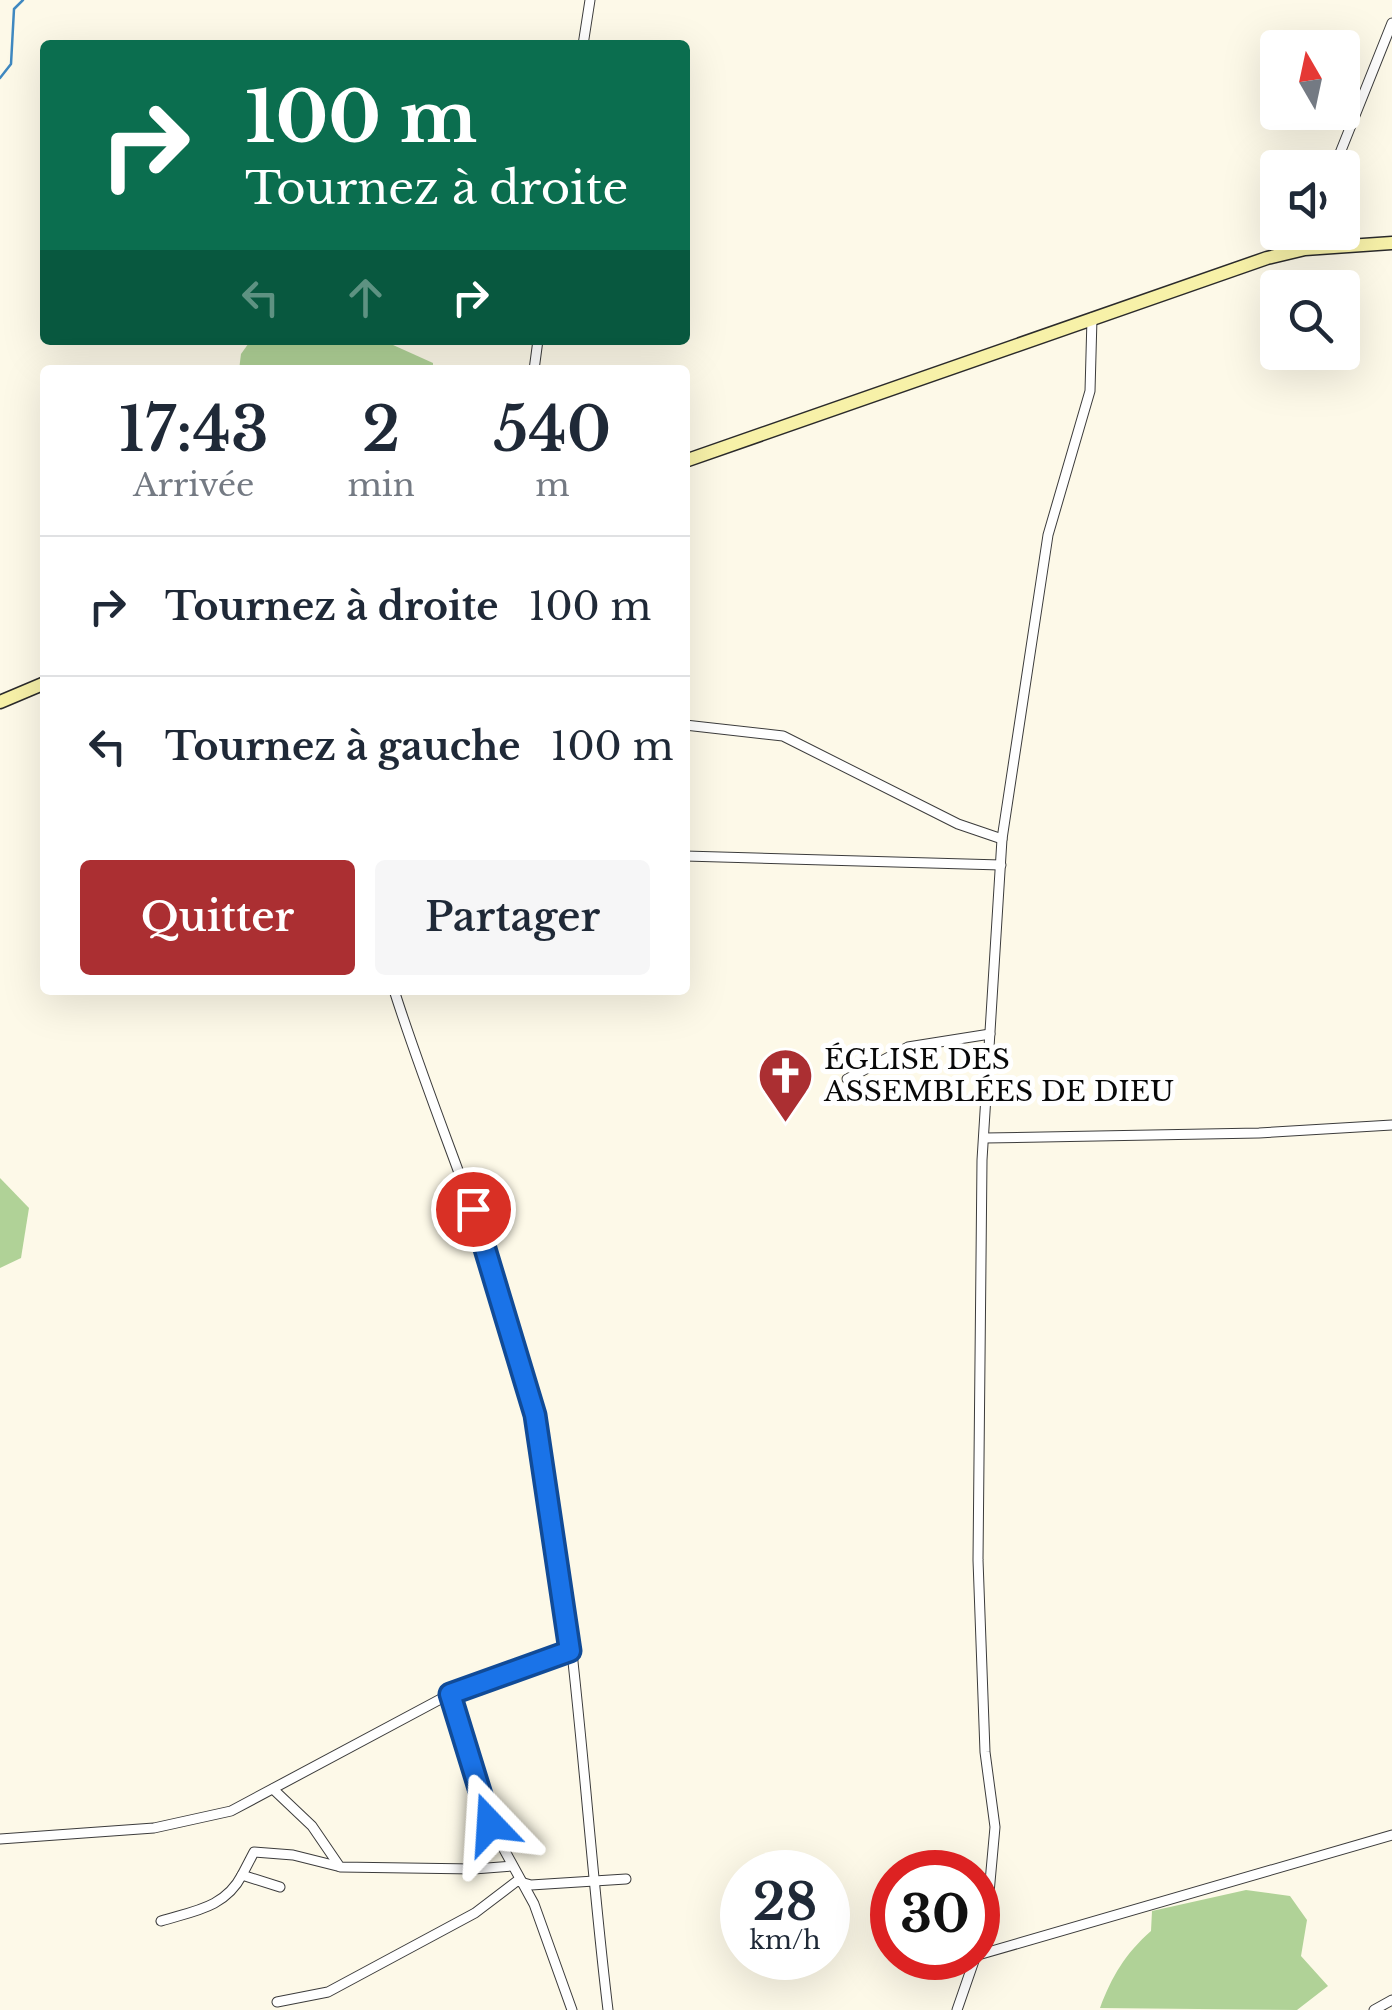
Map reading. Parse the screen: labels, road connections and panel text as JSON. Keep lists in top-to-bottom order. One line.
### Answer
{"places":{"church":["ÉGLISE DES ASSEMBLÉES DE DIEU"]},"north":"top","page":{"turn":["100 m","Tournez à droite"],"eta":["17:43","Arrivée","2","min","540","m"],"list":[{"name":"Tournez à droite","value":"100 m"},{"name":"Tournez à gauche","value":"100 m"}],"buttons":["Quitter","Partager"],"speed":"28 km/h","limit":"30"}}
